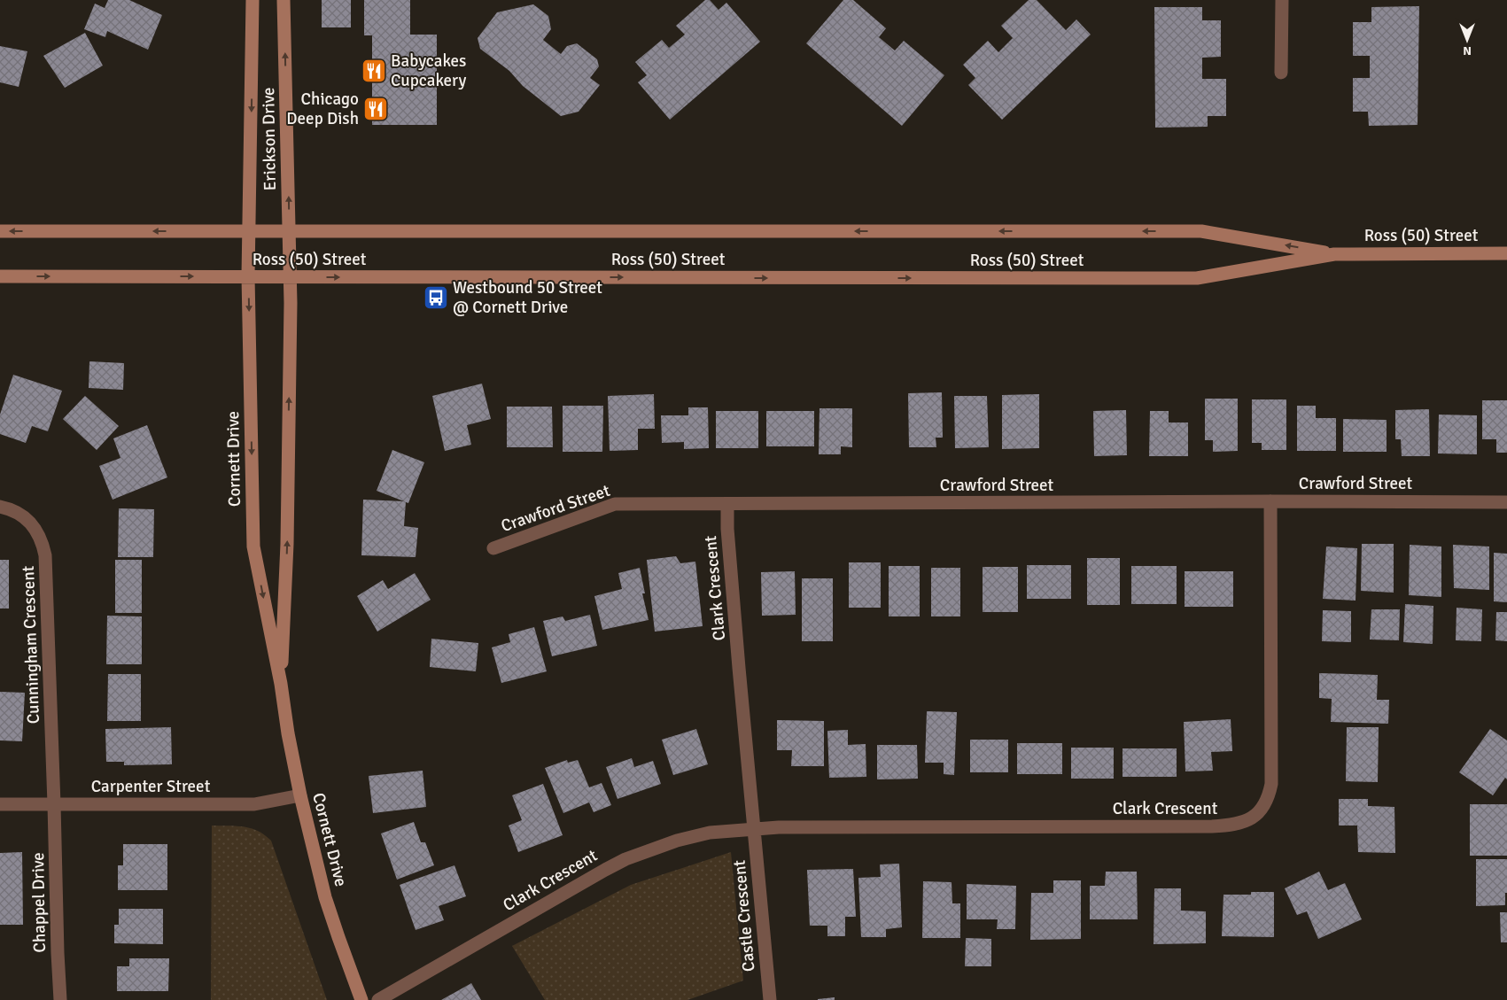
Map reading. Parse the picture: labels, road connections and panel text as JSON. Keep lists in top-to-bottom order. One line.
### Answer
{"streets":{"main road":["Erickson Drive","Ross (50) Street","Cornett Drive"],"street":["Crawford Street","Clark Crescent","Cunningham Crescent","Carpenter Street","Chappel Drive","Castle Crescent"]},"crossings":[["Erickson Drive","Ross (50) Street"],["Erickson Drive","Cornett Drive"],["Ross (50) Street","Cornett Drive"],["Cornett Drive","Carpenter Street"],["Crawford Street","Clark Crescent"],["Clark Crescent","Castle Crescent"],["Cunningham Crescent","Carpenter Street"],["Cunningham Crescent","Chappel Drive"],["Carpenter Street","Chappel Drive"]],"places":{"restaurant":["Babycakes Cupcakery","Chicago Deep Dish"],"bus stop":["Westbound 50 Street @ Cornett Drive"]},"north":"bottom"}
